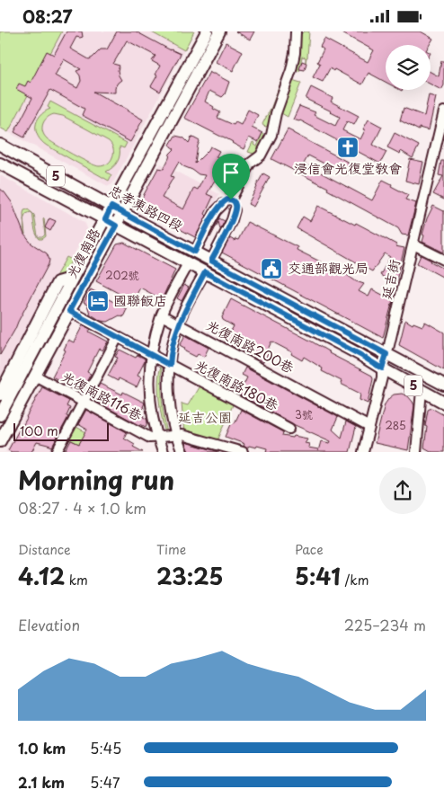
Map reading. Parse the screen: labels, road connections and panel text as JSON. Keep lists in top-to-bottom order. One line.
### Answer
{"streets":{"main road":["5","忠孝東路四段","光復南路"],"street":["延吉街","光復南路200巷","光復南路180巷","光復南路116巷"]},"crossings":[["5","光復南路"],["5","延吉街"],["忠孝東路四段","光復南路"],["忠孝東路四段","延吉街"],["光復南路","光復南路116巷"],["延吉街","光復南路200巷"]],"parks":["延吉公園"],"places":{"church":["浸信會光復堂教會"],"public building":["交通部觀光局"],"hotel":["國聯飯店"]},"house_numbers":["202號","3號","285"],"scale_bar":"100 m","page":{"status":"08:27","scale":"100 m","heading":["Morning run","08:27 · 4 × 1.0 km"],"stats":[["Distance","4.12 km"],["Time","23:25"],["Pace","5:41 /km"]],"chart":["Elevation","225–234 m"],"list":[{"name":"1.0 km","note":"5:45"},{"name":"2.1 km","note":"5:47"}]}}
